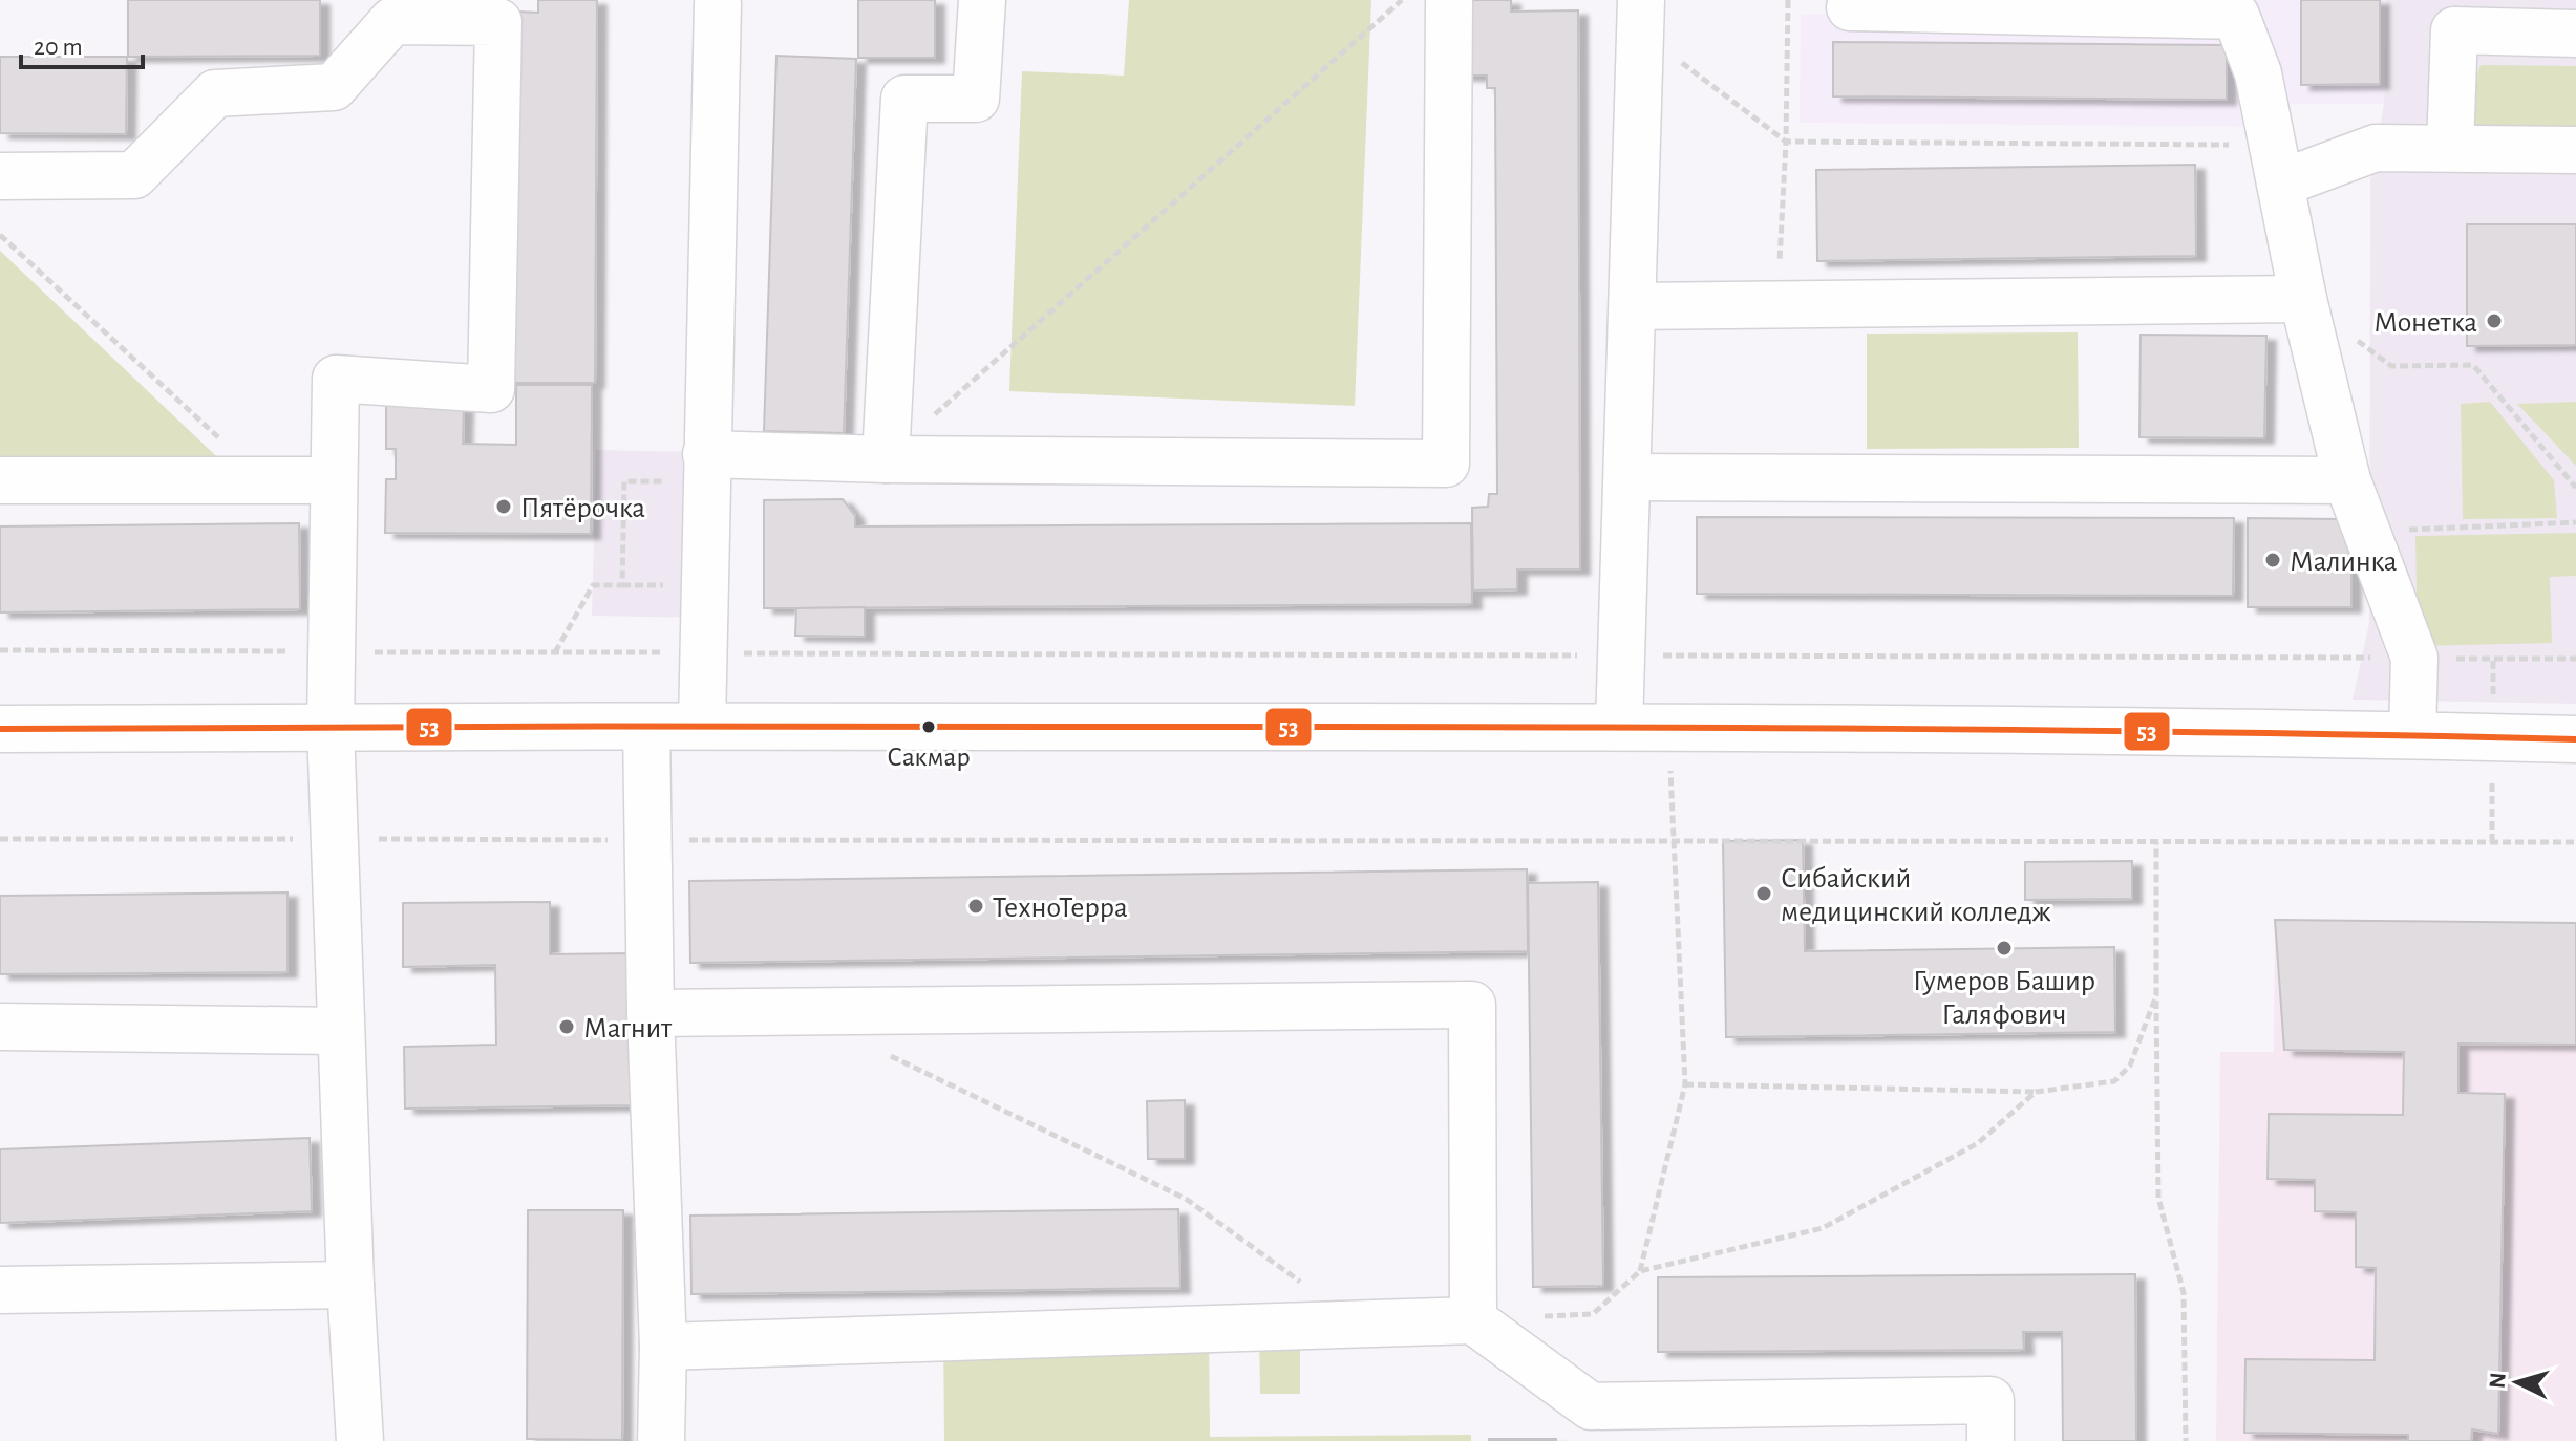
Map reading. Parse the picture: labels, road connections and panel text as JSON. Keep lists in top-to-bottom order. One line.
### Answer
{"places":["Монетка","Пятёрочка","Малинка","Сакмар","Сибайский медицинский колледж","ТехноТерра","Гумеров Башир Галяфович","Магнит"],"lines":["transit line 53"],"scale_bar":"20 m","north":"left"}
